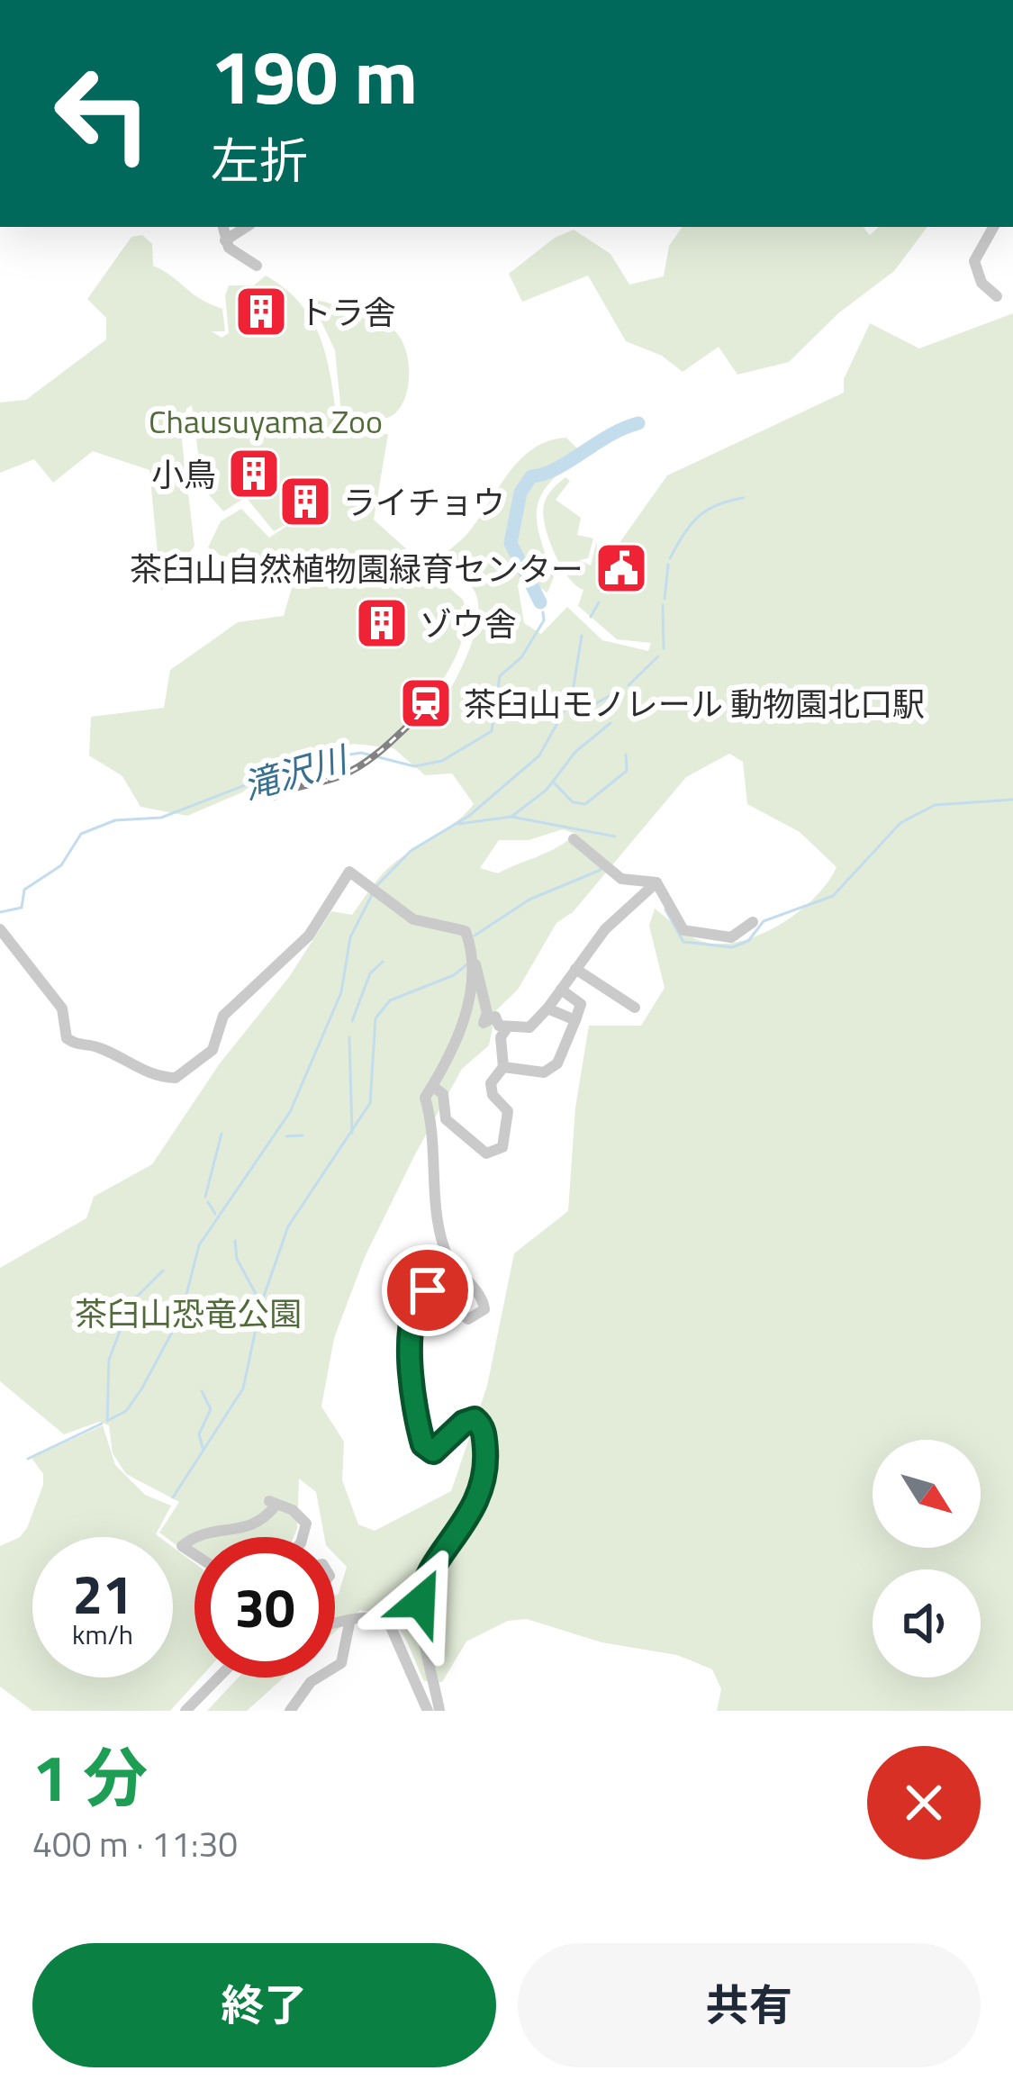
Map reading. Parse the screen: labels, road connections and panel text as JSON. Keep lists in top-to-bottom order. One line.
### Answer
{"water":["滝沢川"],"parks":["Chausuyama Zoo","茶臼山恐竜公園"],"places":{"building":["トラ舎","小鳥","ライチョウ","ゾウ舎"],"public building":["茶臼山自然植物園緑育センター"],"station":["茶臼山モノレール 動物園北口駅"]},"north":"bottom right","page":{"turn":["190 m","左折"],"speed":"21 km/h","limit":"30","heading":["1 分","400 m · 11:30"],"buttons":["終了","共有"]}}
